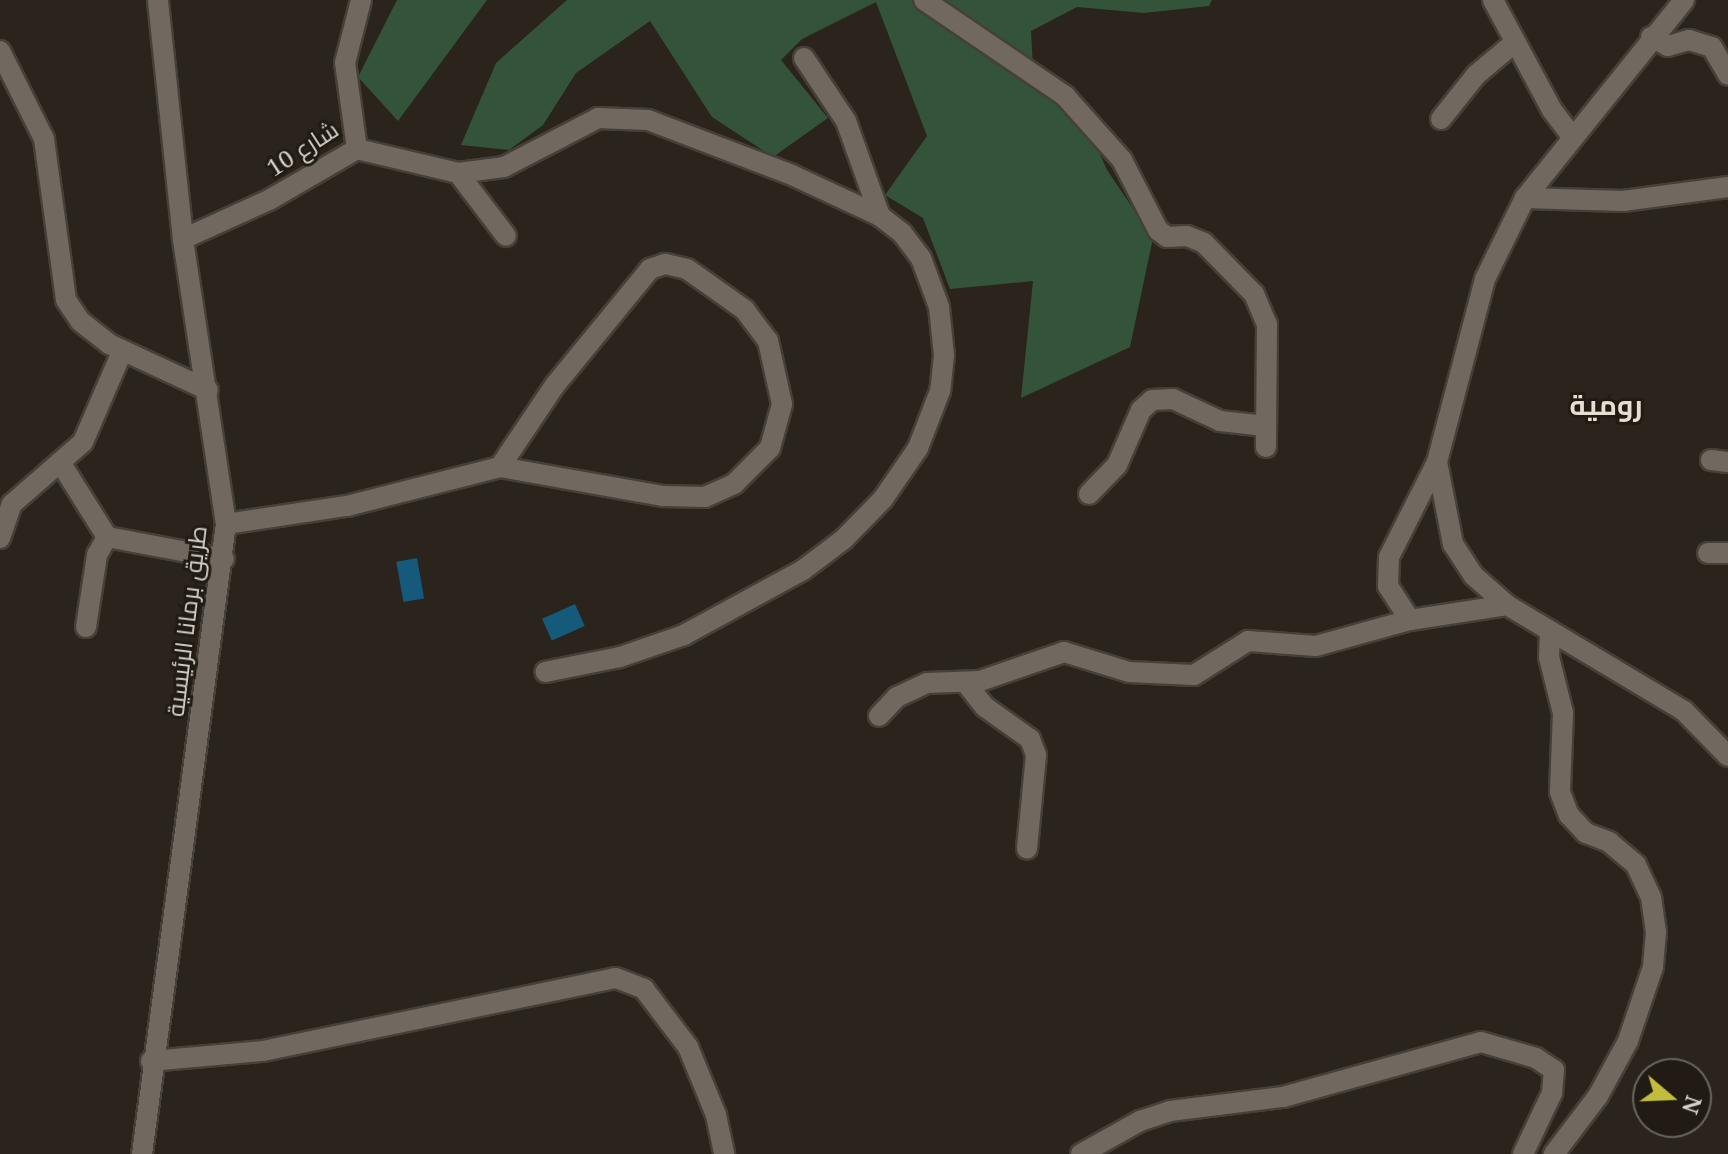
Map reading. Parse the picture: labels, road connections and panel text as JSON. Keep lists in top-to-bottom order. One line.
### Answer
{"streets":{"street":["شارع 10","طريق برمانا الرئيسية"]},"crossings":[["شارع 10","طريق برمانا الرئيسية"]],"districts":["رومية"],"north":"right"}
